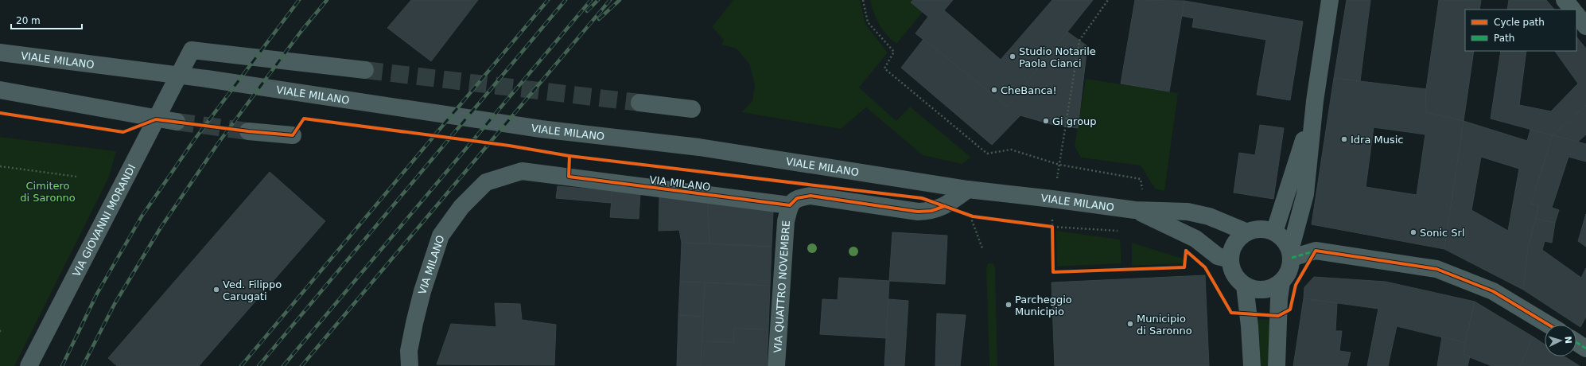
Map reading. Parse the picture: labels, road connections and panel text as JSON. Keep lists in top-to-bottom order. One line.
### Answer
{"streets":{"street":["VIALE MILANO","VIA MILANO","VIA GIOVANNI MORANDI","VIA QUATTRO NOVEMBRE"]},"crossings":[["VIALE MILANO","VIA GIOVANNI MORANDI"],["VIALE MILANO","VIA QUATTRO NOVEMBRE"],["VIA MILANO","VIA QUATTRO NOVEMBRE"]],"parks":["Cimitero di Saronno"],"places":["Studio Notarile Paola Cianci","CheBanca!","Gi group","Idra Music","Sonic Srl","Ved. Filippo Carugati","Parcheggio Municipio","Municipio di Saronno"],"legend":["Cycle path","Path"],"scale_bar":"20 m","north":"right"}
